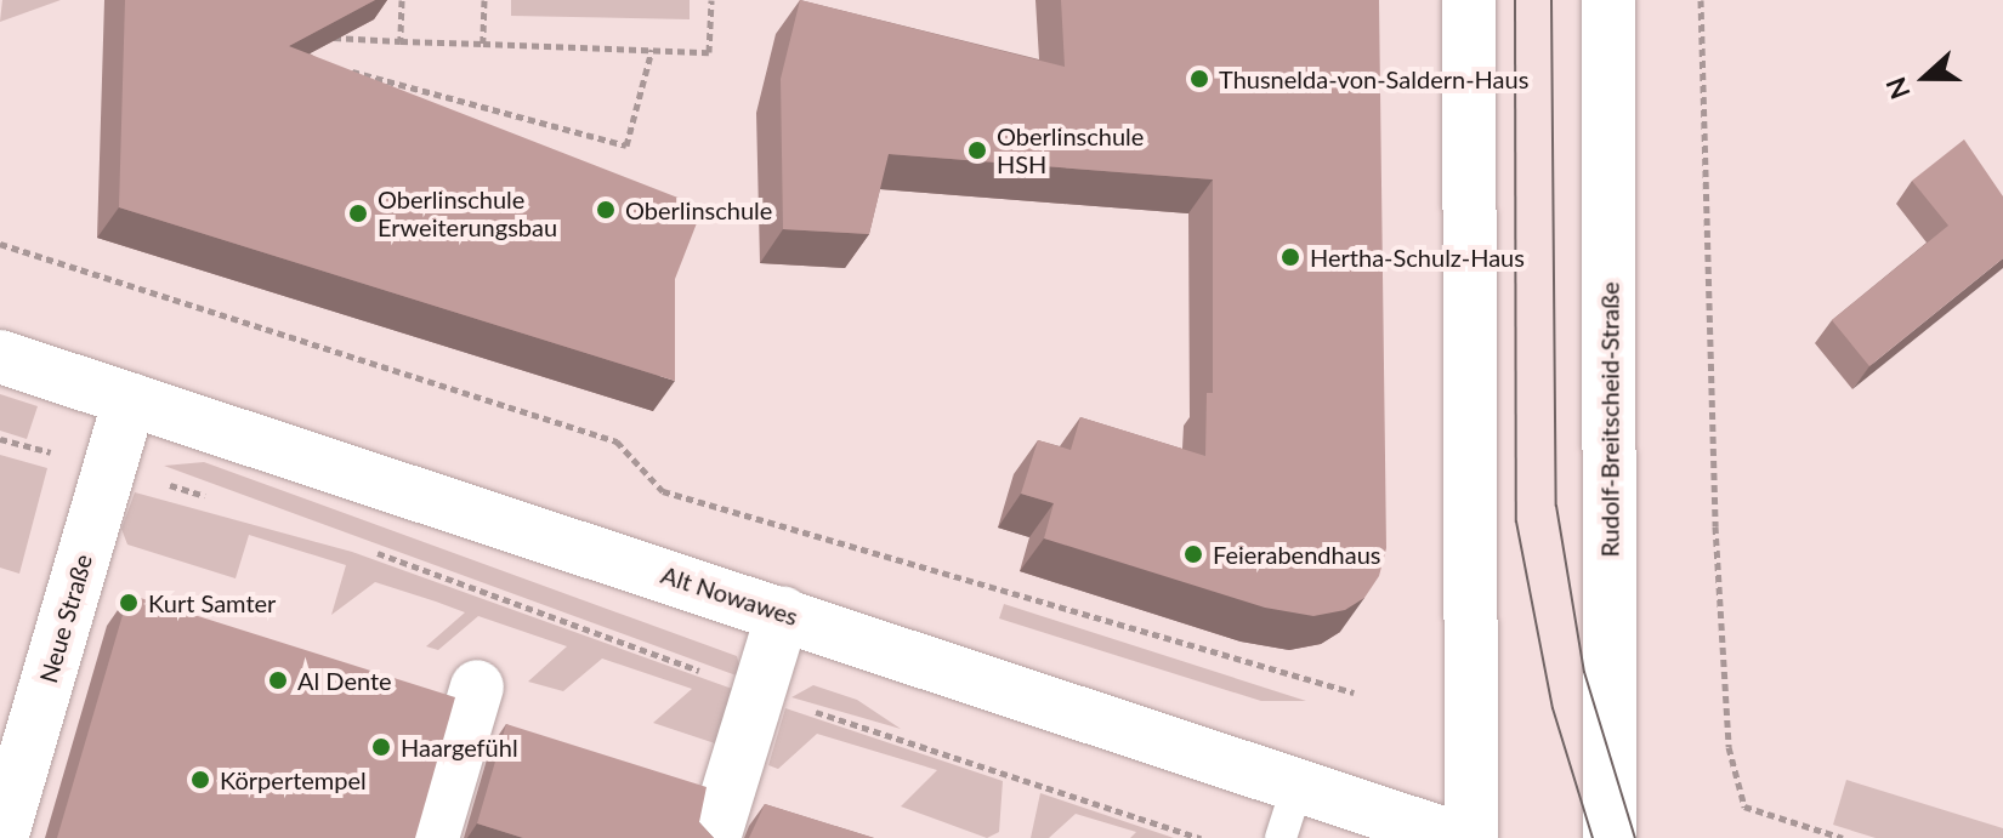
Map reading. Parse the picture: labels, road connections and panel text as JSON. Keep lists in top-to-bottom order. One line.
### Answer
{"streets":{"street":["Rudolf-Breitscheid-Straße","Alt Nowawes","Neue Straße"]},"crossings":[["Alt Nowawes","Neue Straße"]],"places":["Thusnelda-von-Saldern-Haus","Oberlinschule HSH","Oberlinschule","Oberlinschule Erweiterungsbau","Hertha-Schulz-Haus","Feierabendhaus","Kurt Samter","Al Dente","Haargefühl","Körpertempel"],"north":"left"}
